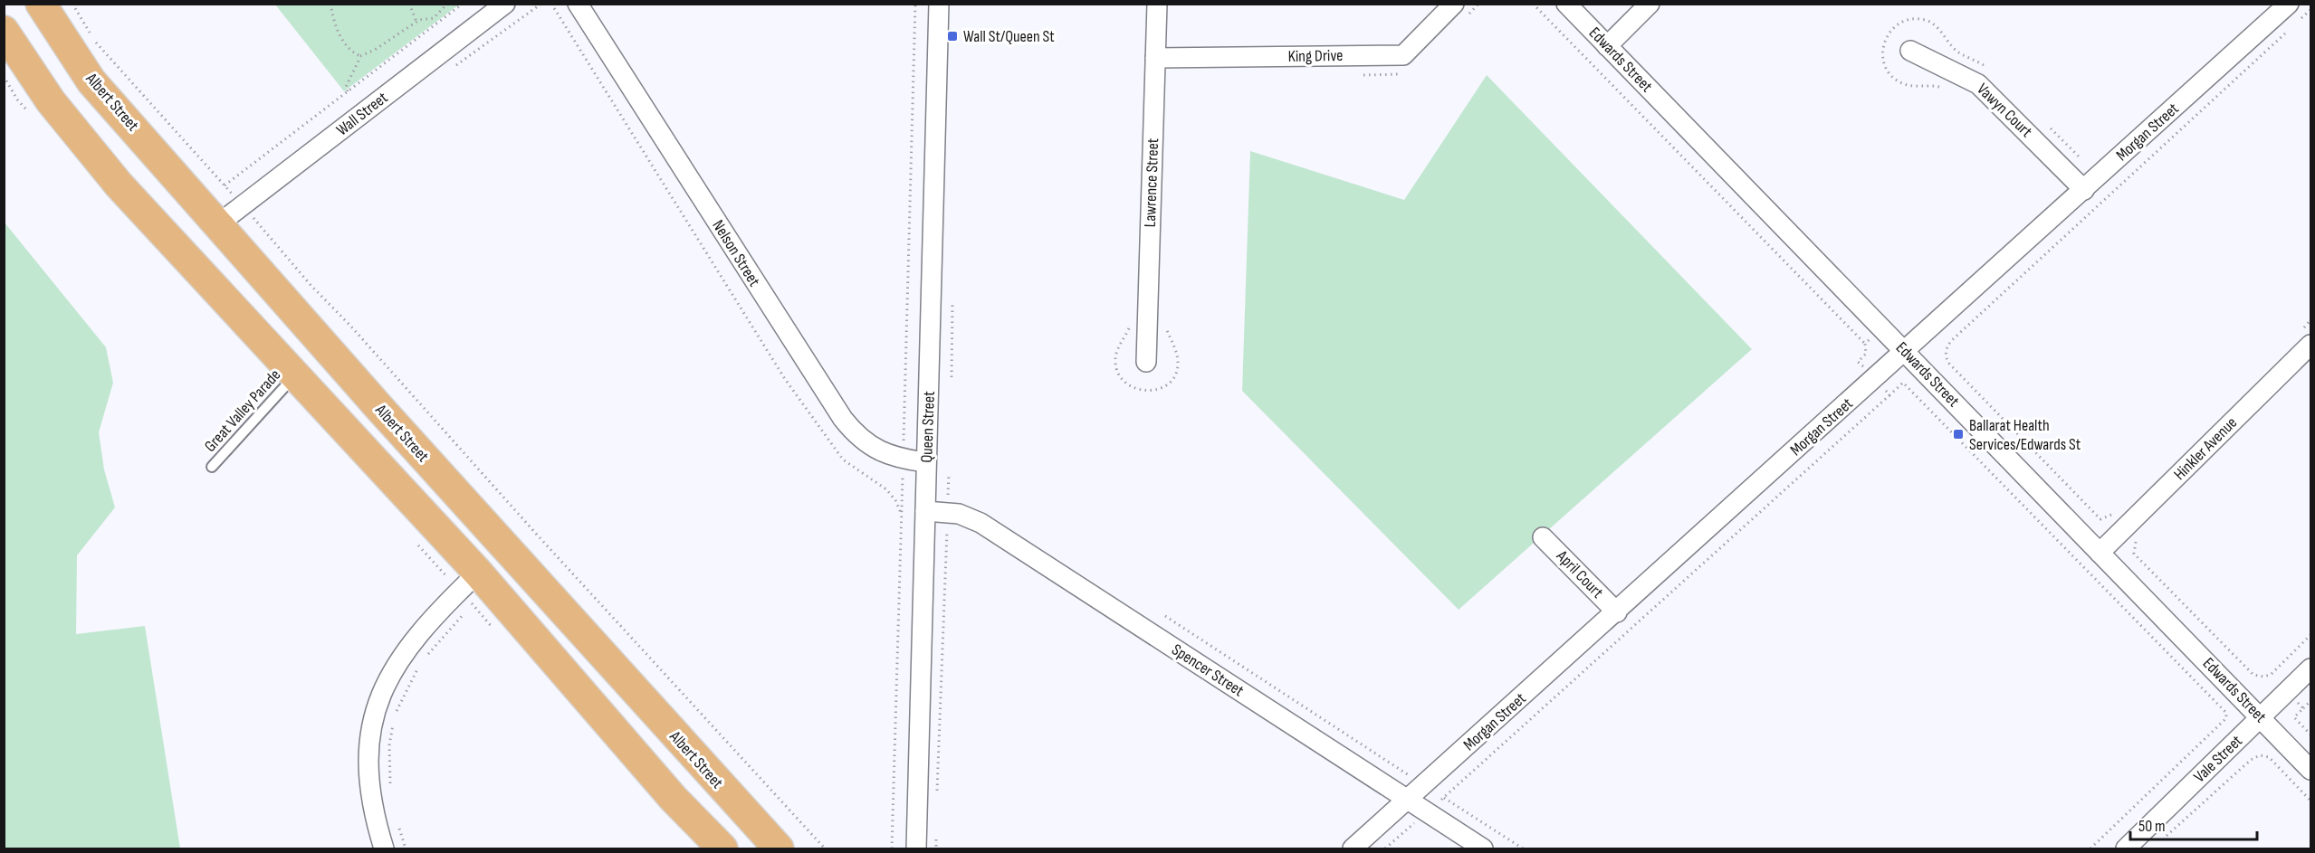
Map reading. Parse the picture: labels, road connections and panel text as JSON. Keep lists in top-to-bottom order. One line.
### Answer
{"streets":{"highway":["Albert Street"],"street":["King Drive","Edwards Street","Vawyn Court","Wall Street","Morgan Street","Lawrence Street","Nelson Street","Queen Street","Hinkler Avenue","April Court","Spencer Street","Vale Street"],"lane":["Great Valley Parade"]},"crossings":[["King Drive","Lawrence Street"],["Edwards Street","Morgan Street"],["Edwards Street","Hinkler Avenue"],["Edwards Street","Vale Street"],["Albert Street","Wall Street"],["Vawyn Court","Morgan Street"],["Morgan Street","April Court"],["Morgan Street","Spencer Street"],["Nelson Street","Queen Street"],["Queen Street","Spencer Street"]],"places":{"transit":["Wall St/Queen St","Ballarat Health Services/Edwards St"]},"scale_bar":"50 m"}
